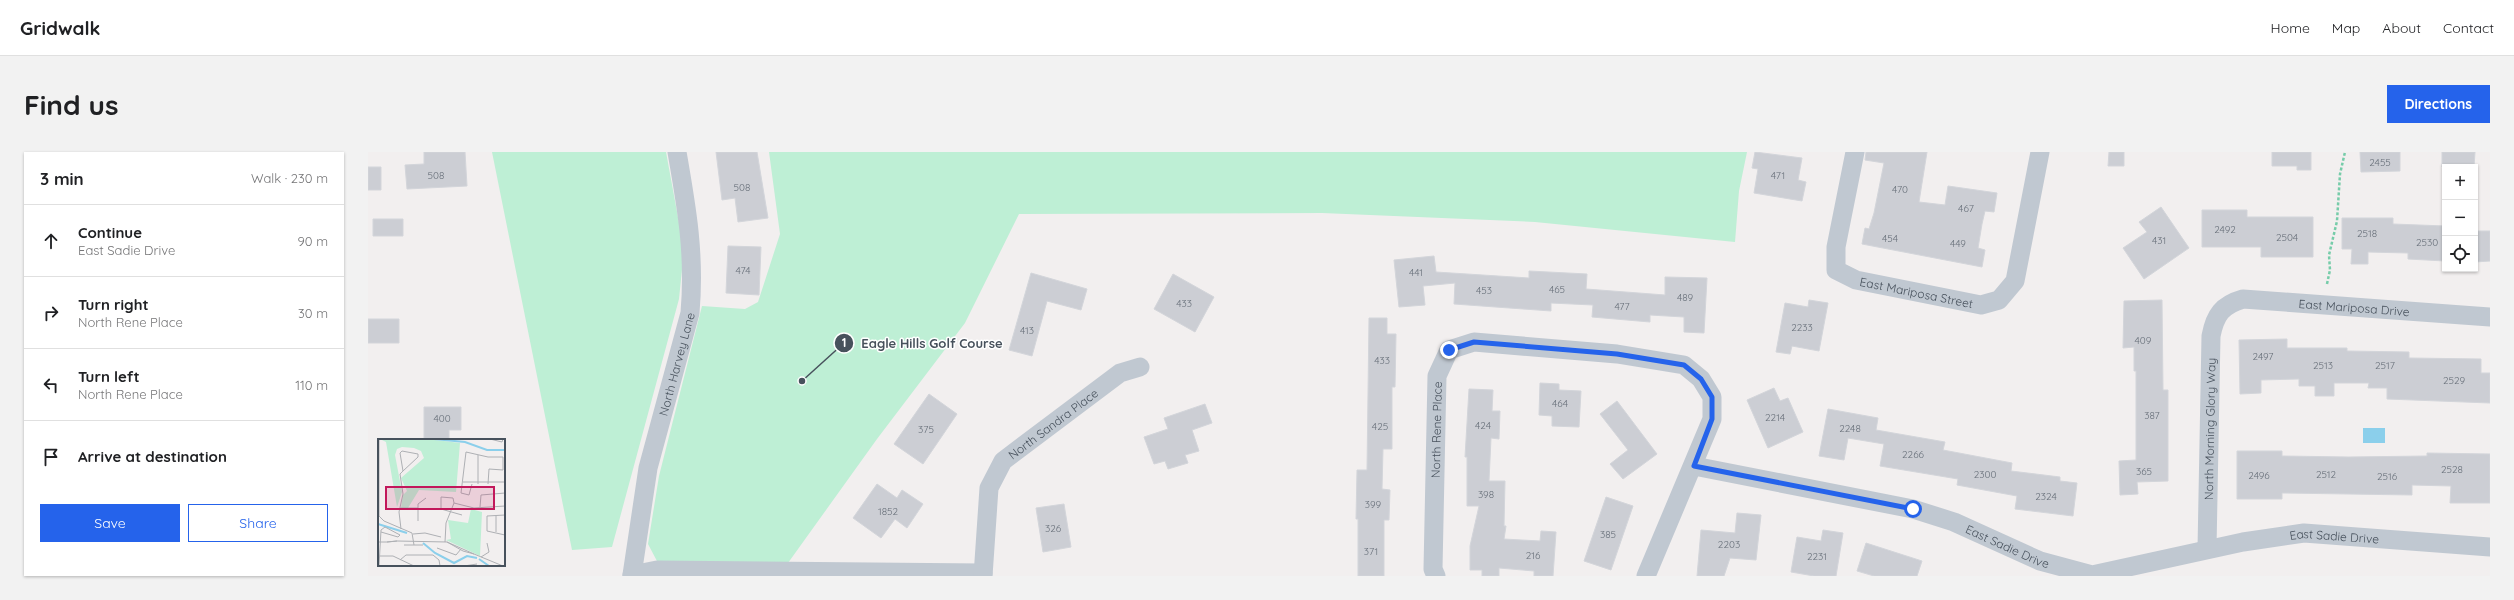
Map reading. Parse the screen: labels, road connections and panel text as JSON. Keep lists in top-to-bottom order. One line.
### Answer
{"streets":{"street":["East Mariposa Street","East Mariposa Drive","North Harvey Lane","North Sandra Place","North Morning Glory Way","North Rene Place","East Sadie Drive"]},"crossings":[["East Mariposa Drive","North Morning Glory Way"],["North Morning Glory Way","East Sadie Drive"],["North Rene Place","East Sadie Drive"]],"places":["Eagle Hills Golf Course"],"house_numbers":["2455","508","471","508","470","467","2492","2518","2504","454","431","2530","449","474","441","465","453","489","433","477","2233","413","409","2497","433","2513","2517","2529","464","387","2214","400","424","425","2248","375","2266","2528","365","2300","2512","2496","2516","398","2324","399","1852","326","385","2203","371","216","2231"],"page":{"header":"Gridwalk","nav":["Home","Map","About","Contact"],"buttons":["Directions",["Save","Share"]],"title":"Find us","heading":["3 min","Walk · 230 m"],"map_buttons":["+","−"],"list":[["Continue","East Sadie Drive","90 m"],["Turn right","North Rene Place","30 m"],["Turn left","North Rene Place","110 m"],"Arrive at destination"]}}
